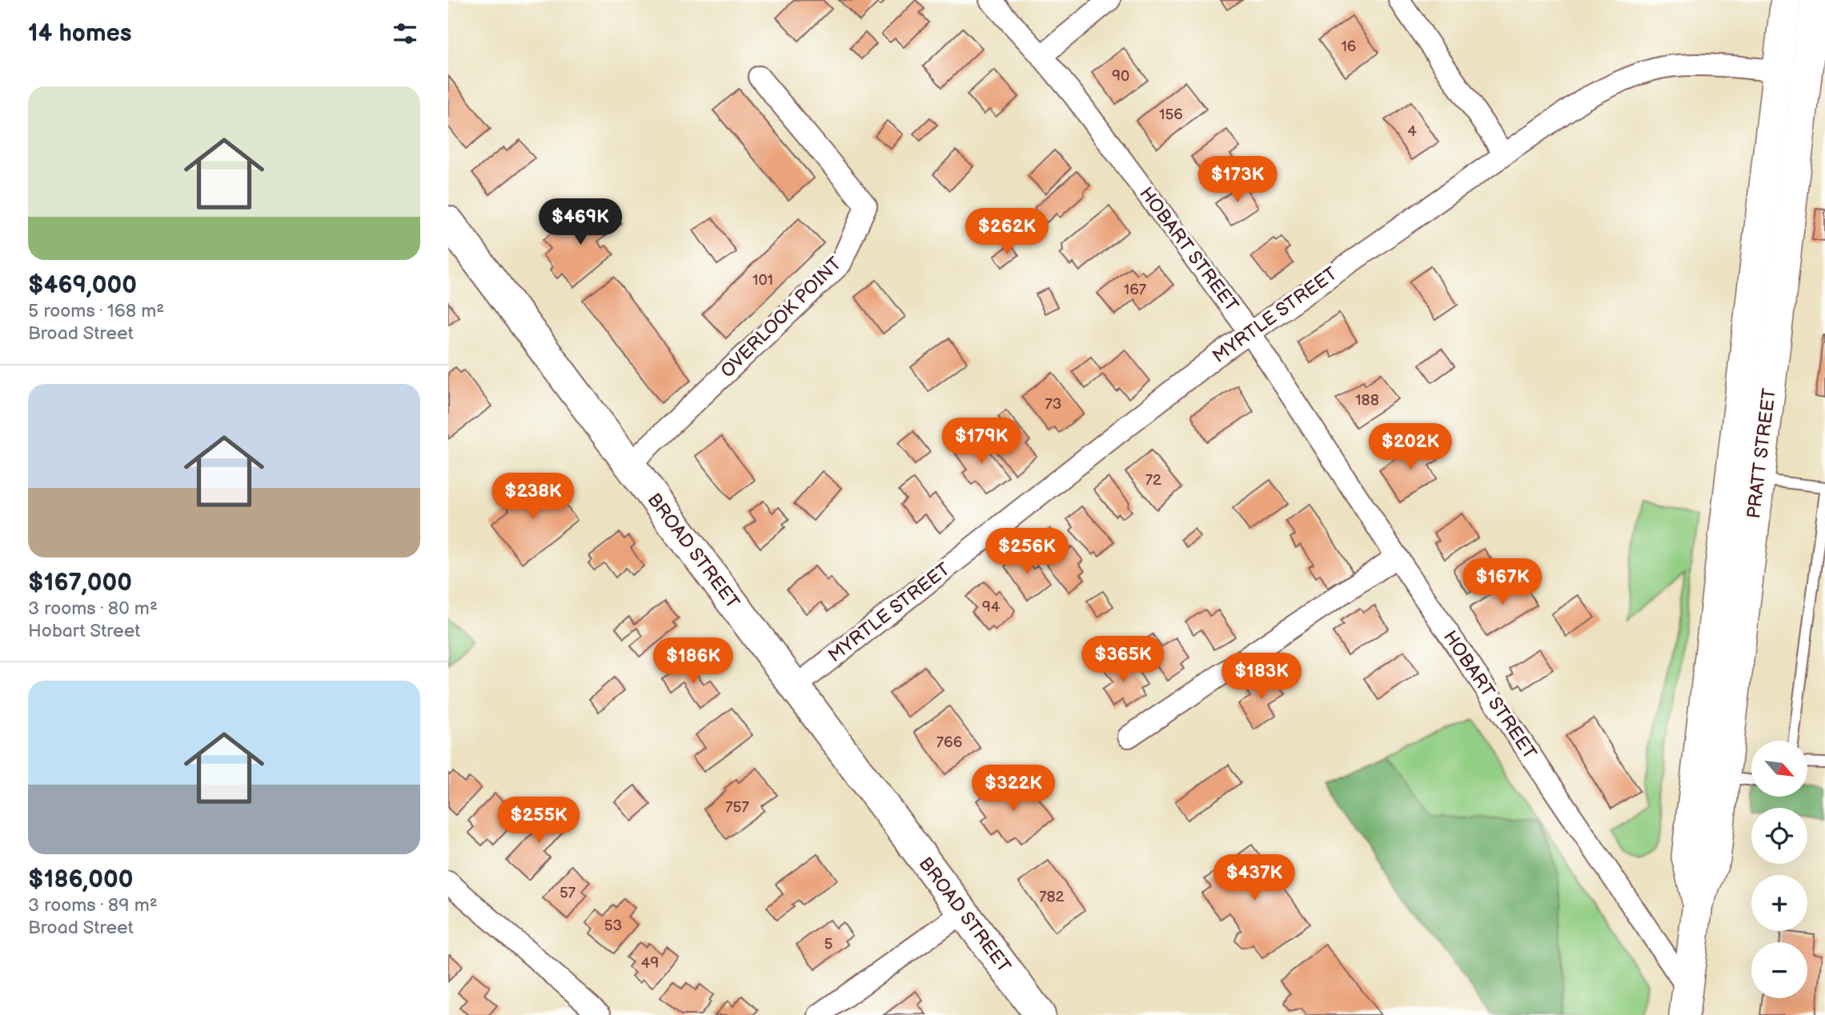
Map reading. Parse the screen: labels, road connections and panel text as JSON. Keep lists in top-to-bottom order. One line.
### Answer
{"streets":{"main road":["BROAD STREET"],"street":["HOBART STREET","MYRTLE STREET","OVERLOOK POINT","PRATT STREET"]},"crossings":[["HOBART STREET","MYRTLE STREET"],["HOBART STREET","PRATT STREET"],["MYRTLE STREET","PRATT STREET"],["MYRTLE STREET","BROAD STREET"],["OVERLOOK POINT","BROAD STREET"]],"house_numbers":["16","90","156","4","101","167","188","73","72","94","766","757","57","782","53","5","49"],"north":"bottom right","page":{"heading":"14 homes","list":[{"name":"$469,000","note":"5 rooms · 168 m² · Broad Street"},{"name":"$167,000","note":"3 rooms · 80 m² · Hobart Street"},{"name":"$186,000","note":"3 rooms · 89 m² · Broad Street"}],"price":["$173K","$469K","$262K","$179K","$202K","$238K","$256K","$167K","$365K","$186K","$183K","$322K","$255K","$437K"],"map_buttons":["+","−"]}}
